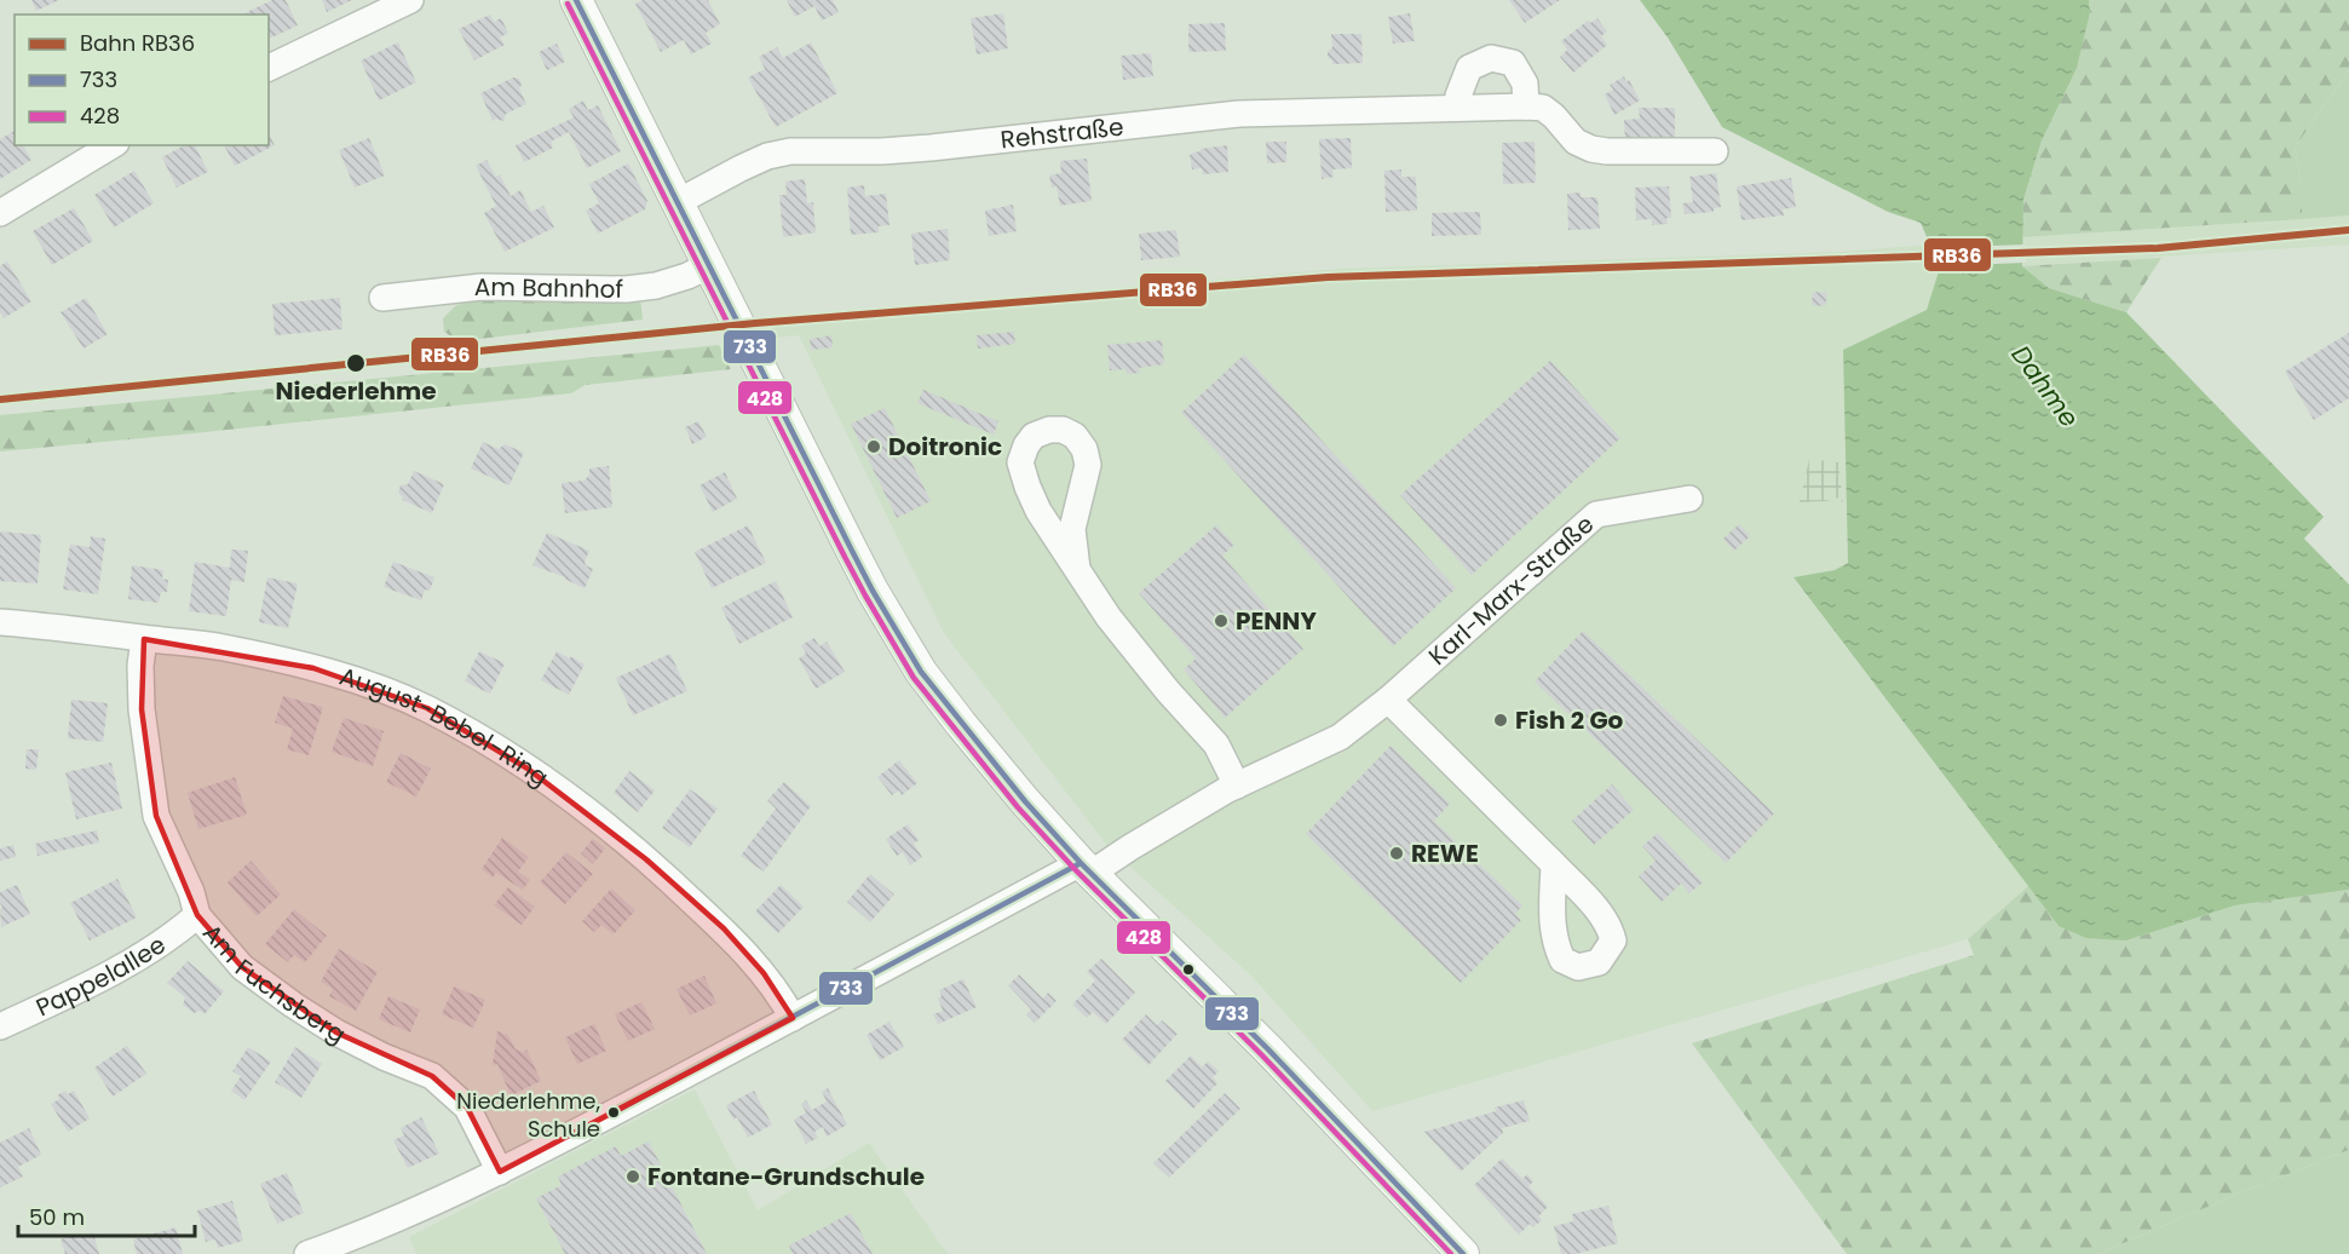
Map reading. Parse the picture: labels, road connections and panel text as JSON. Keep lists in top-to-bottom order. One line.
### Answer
{"streets":{"street":["Rehstraße","Am Bahnhof","Karl-Marx-Straße","August-Bebel-Ring","Pappelallee","Am Fuchsberg"]},"crossings":[["Karl-Marx-Straße","August-Bebel-Ring"],["Karl-Marx-Straße","Am Fuchsberg"],["August-Bebel-Ring","Am Fuchsberg"],["Pappelallee","Am Fuchsberg"]],"water":["Dahme"],"places":["Niederlehme","Doitronic","PENNY","Fish 2 Go","REWE","Niederlehme, Schule","Fontane-Grundschule"],"lines":["transit line 733","transit line 428","rail line RB36"],"legend":["Bahn RB36","733","428"],"scale_bar":"50 m"}
